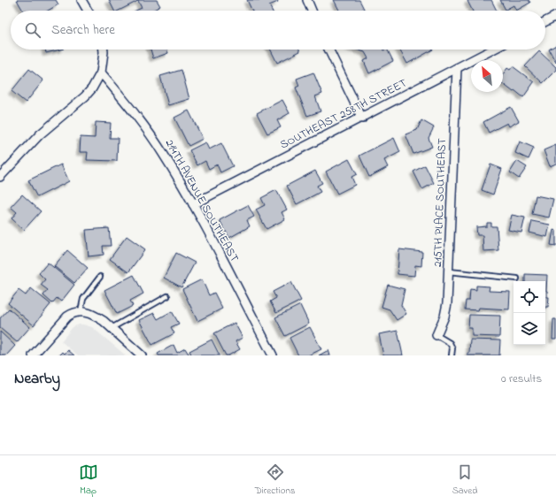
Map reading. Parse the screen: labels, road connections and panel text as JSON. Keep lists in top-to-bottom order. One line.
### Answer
{"streets":{"street":["SOUTHEAST 258TH STREET","214TH AVENUE SOUTHEAST","215TH PLACE SOUTHEAST"]},"crossings":[["SOUTHEAST 258TH STREET","214TH AVENUE SOUTHEAST"],["SOUTHEAST 258TH STREET","215TH PLACE SOUTHEAST"]],"north":"top left","page":{"search":"Search here","heading":["Nearby","0 results"],"nav":["Map","Directions","Saved"]}}
